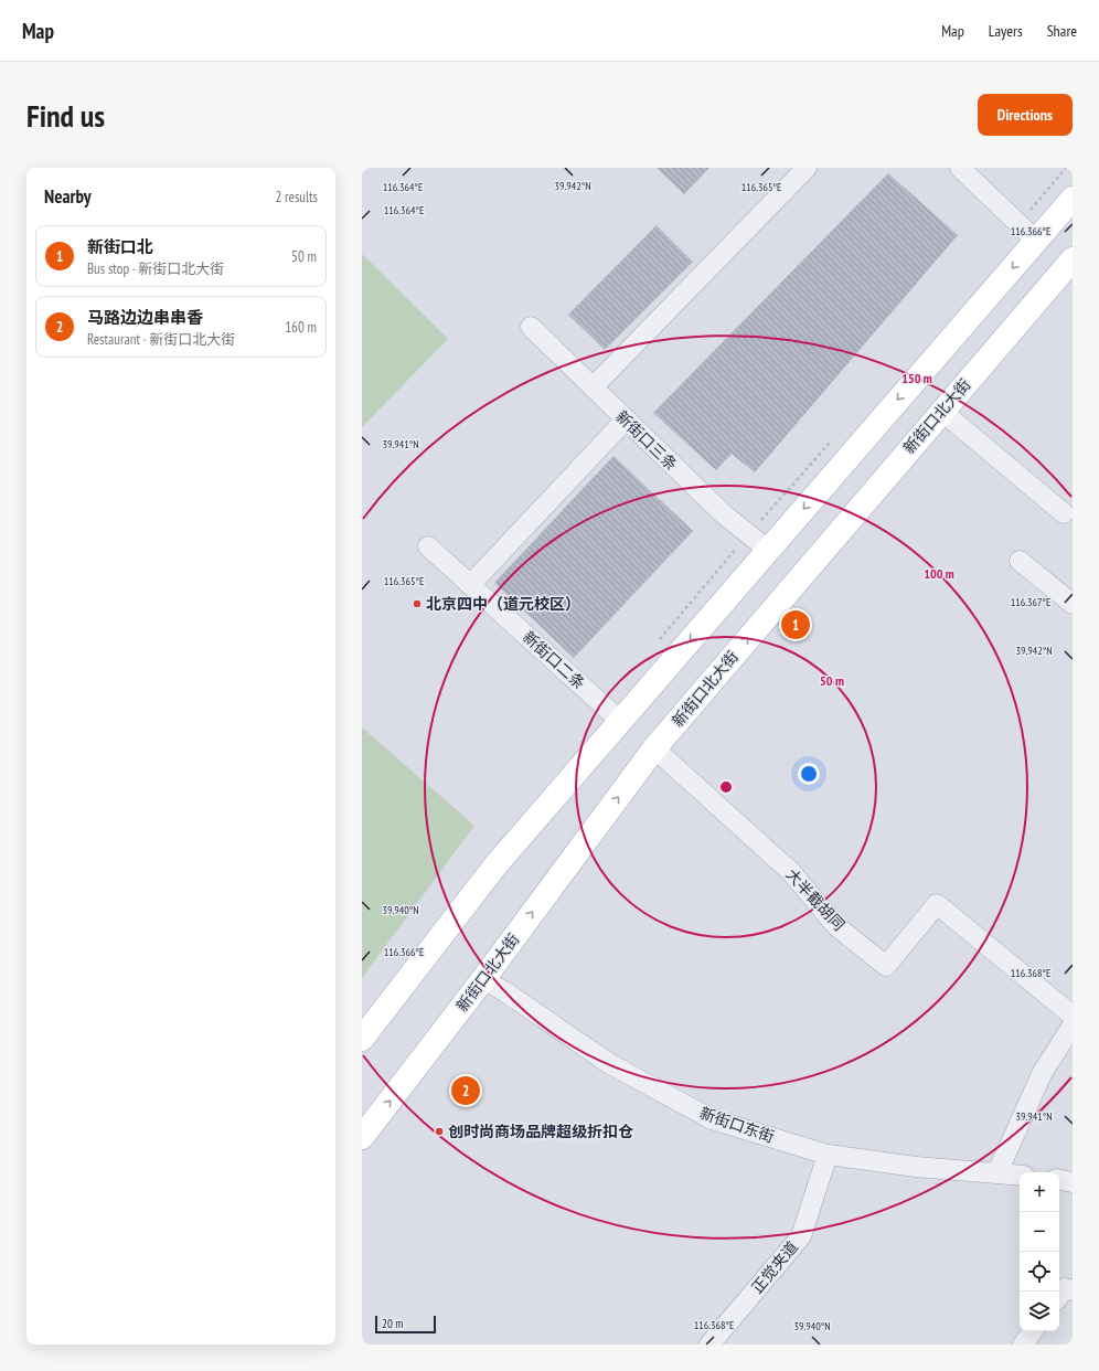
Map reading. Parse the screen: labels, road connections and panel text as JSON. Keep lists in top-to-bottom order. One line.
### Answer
{"streets":{"main road":["新街口北大街"],"street":["新街口三条","新街口二条","大半截胡同","新街口东街","正觉夹道"]},"crossings":[["新街口北大街","大半截胡同"],["新街口北大街","新街口东街"],["新街口东街","正觉夹道"]],"places":["北京四中（道元校区）","创时尚商场品牌超级折扣仓"],"scale_bar":"20 m","page":{"header":"Map","nav":["Map","Layers","Share"],"buttons":"Directions","title":"Find us","heading":["Nearby","2 results"],"list":[{"mark":"1","name":"新街口北","note":"Bus stop · 新街口北大街","value":"50 m"},{"mark":"2","name":"马路边边串串香","note":"Restaurant · 新街口北大街","value":"160 m"}],"pins":["1","2"],"map_buttons":["+","−"],"scale":"20 m"},"coordinates":["39.942°N","116.364°E","116.365°E","116.366°E","39.941°N","116.367°E","39.940°N","116.368°E"],"rings":["150 m","100 m","50 m"]}
